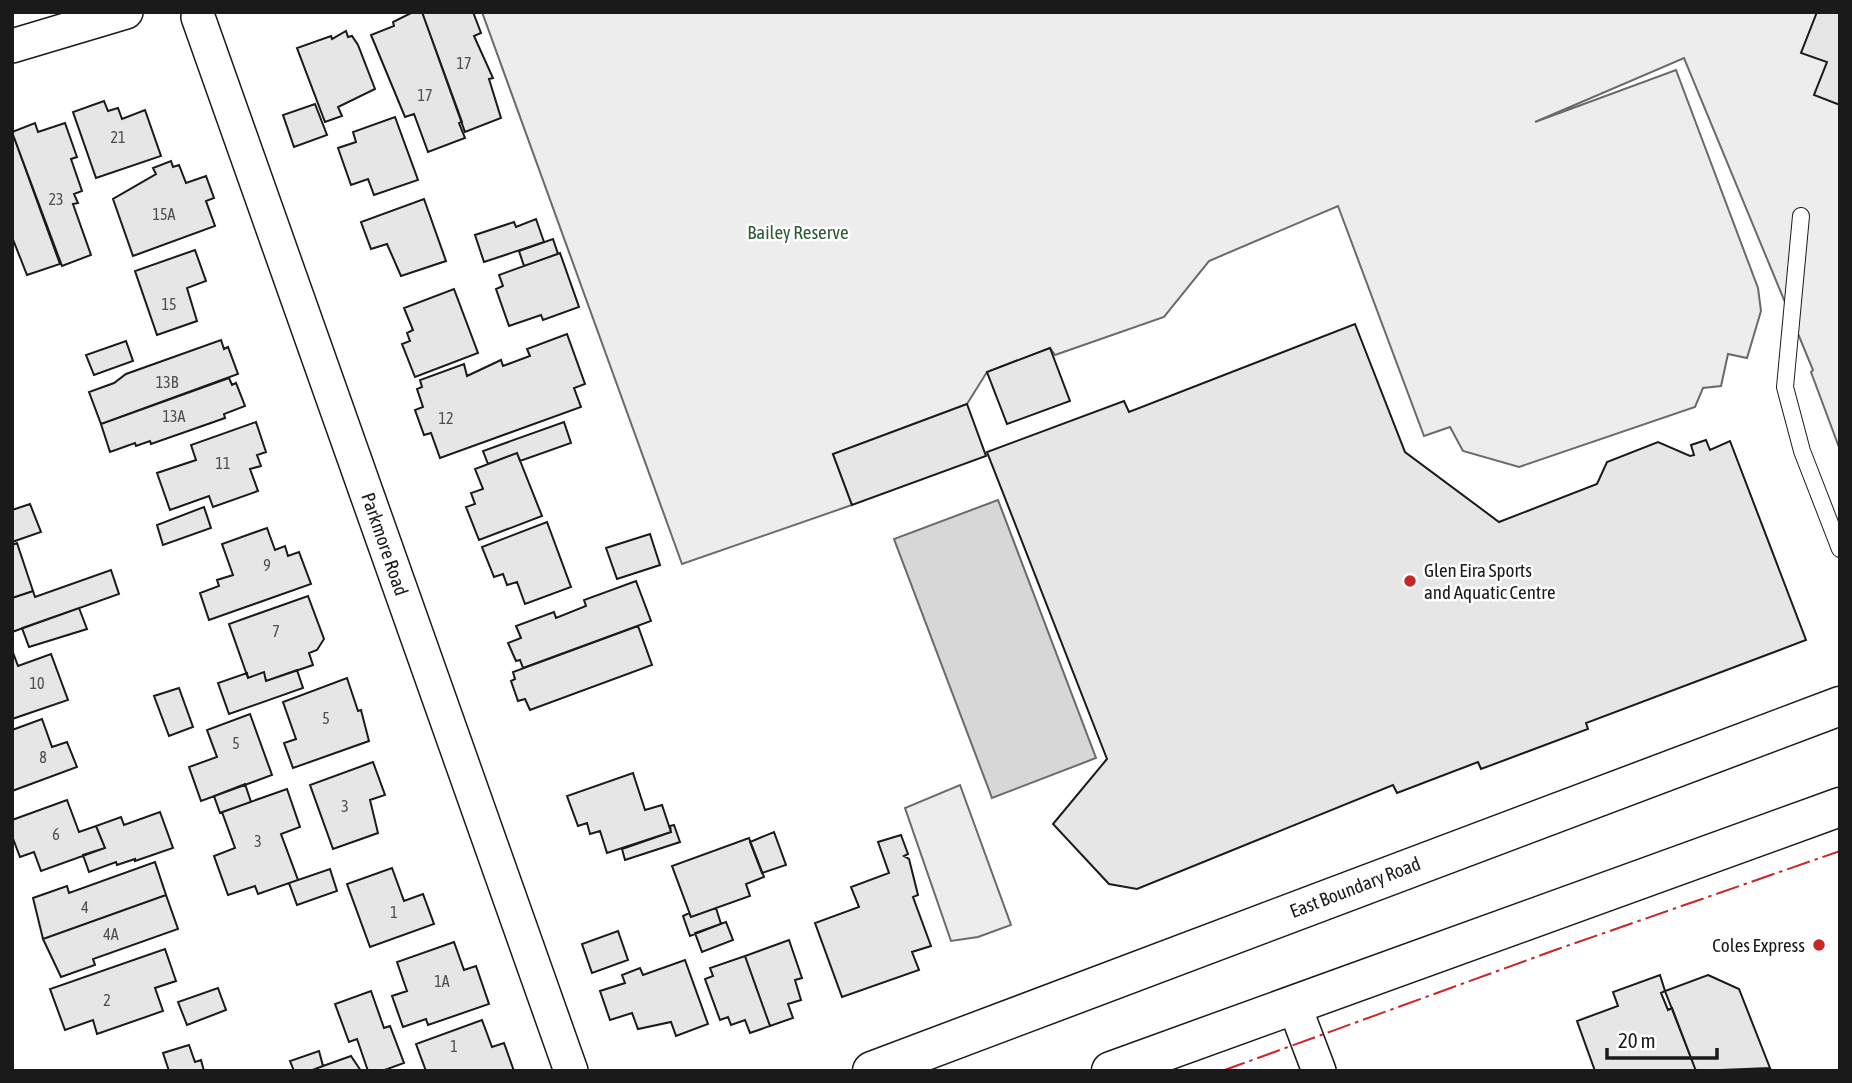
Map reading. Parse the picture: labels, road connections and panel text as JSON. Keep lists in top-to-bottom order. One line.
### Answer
{"streets":{"main road":["East Boundary Road"],"street":["Parkmore Road"]},"parks":["Bailey Reserve"],"places":["Glen Eira Sports and Aquatic Centre","Coles Express"],"house_numbers":["17","17","21","23","15A","15","13B","13A","12","11","9","7","10","5","5","8","3","6","3","4","1","4A","1A","2","1"],"scale_bar":"20 m"}
